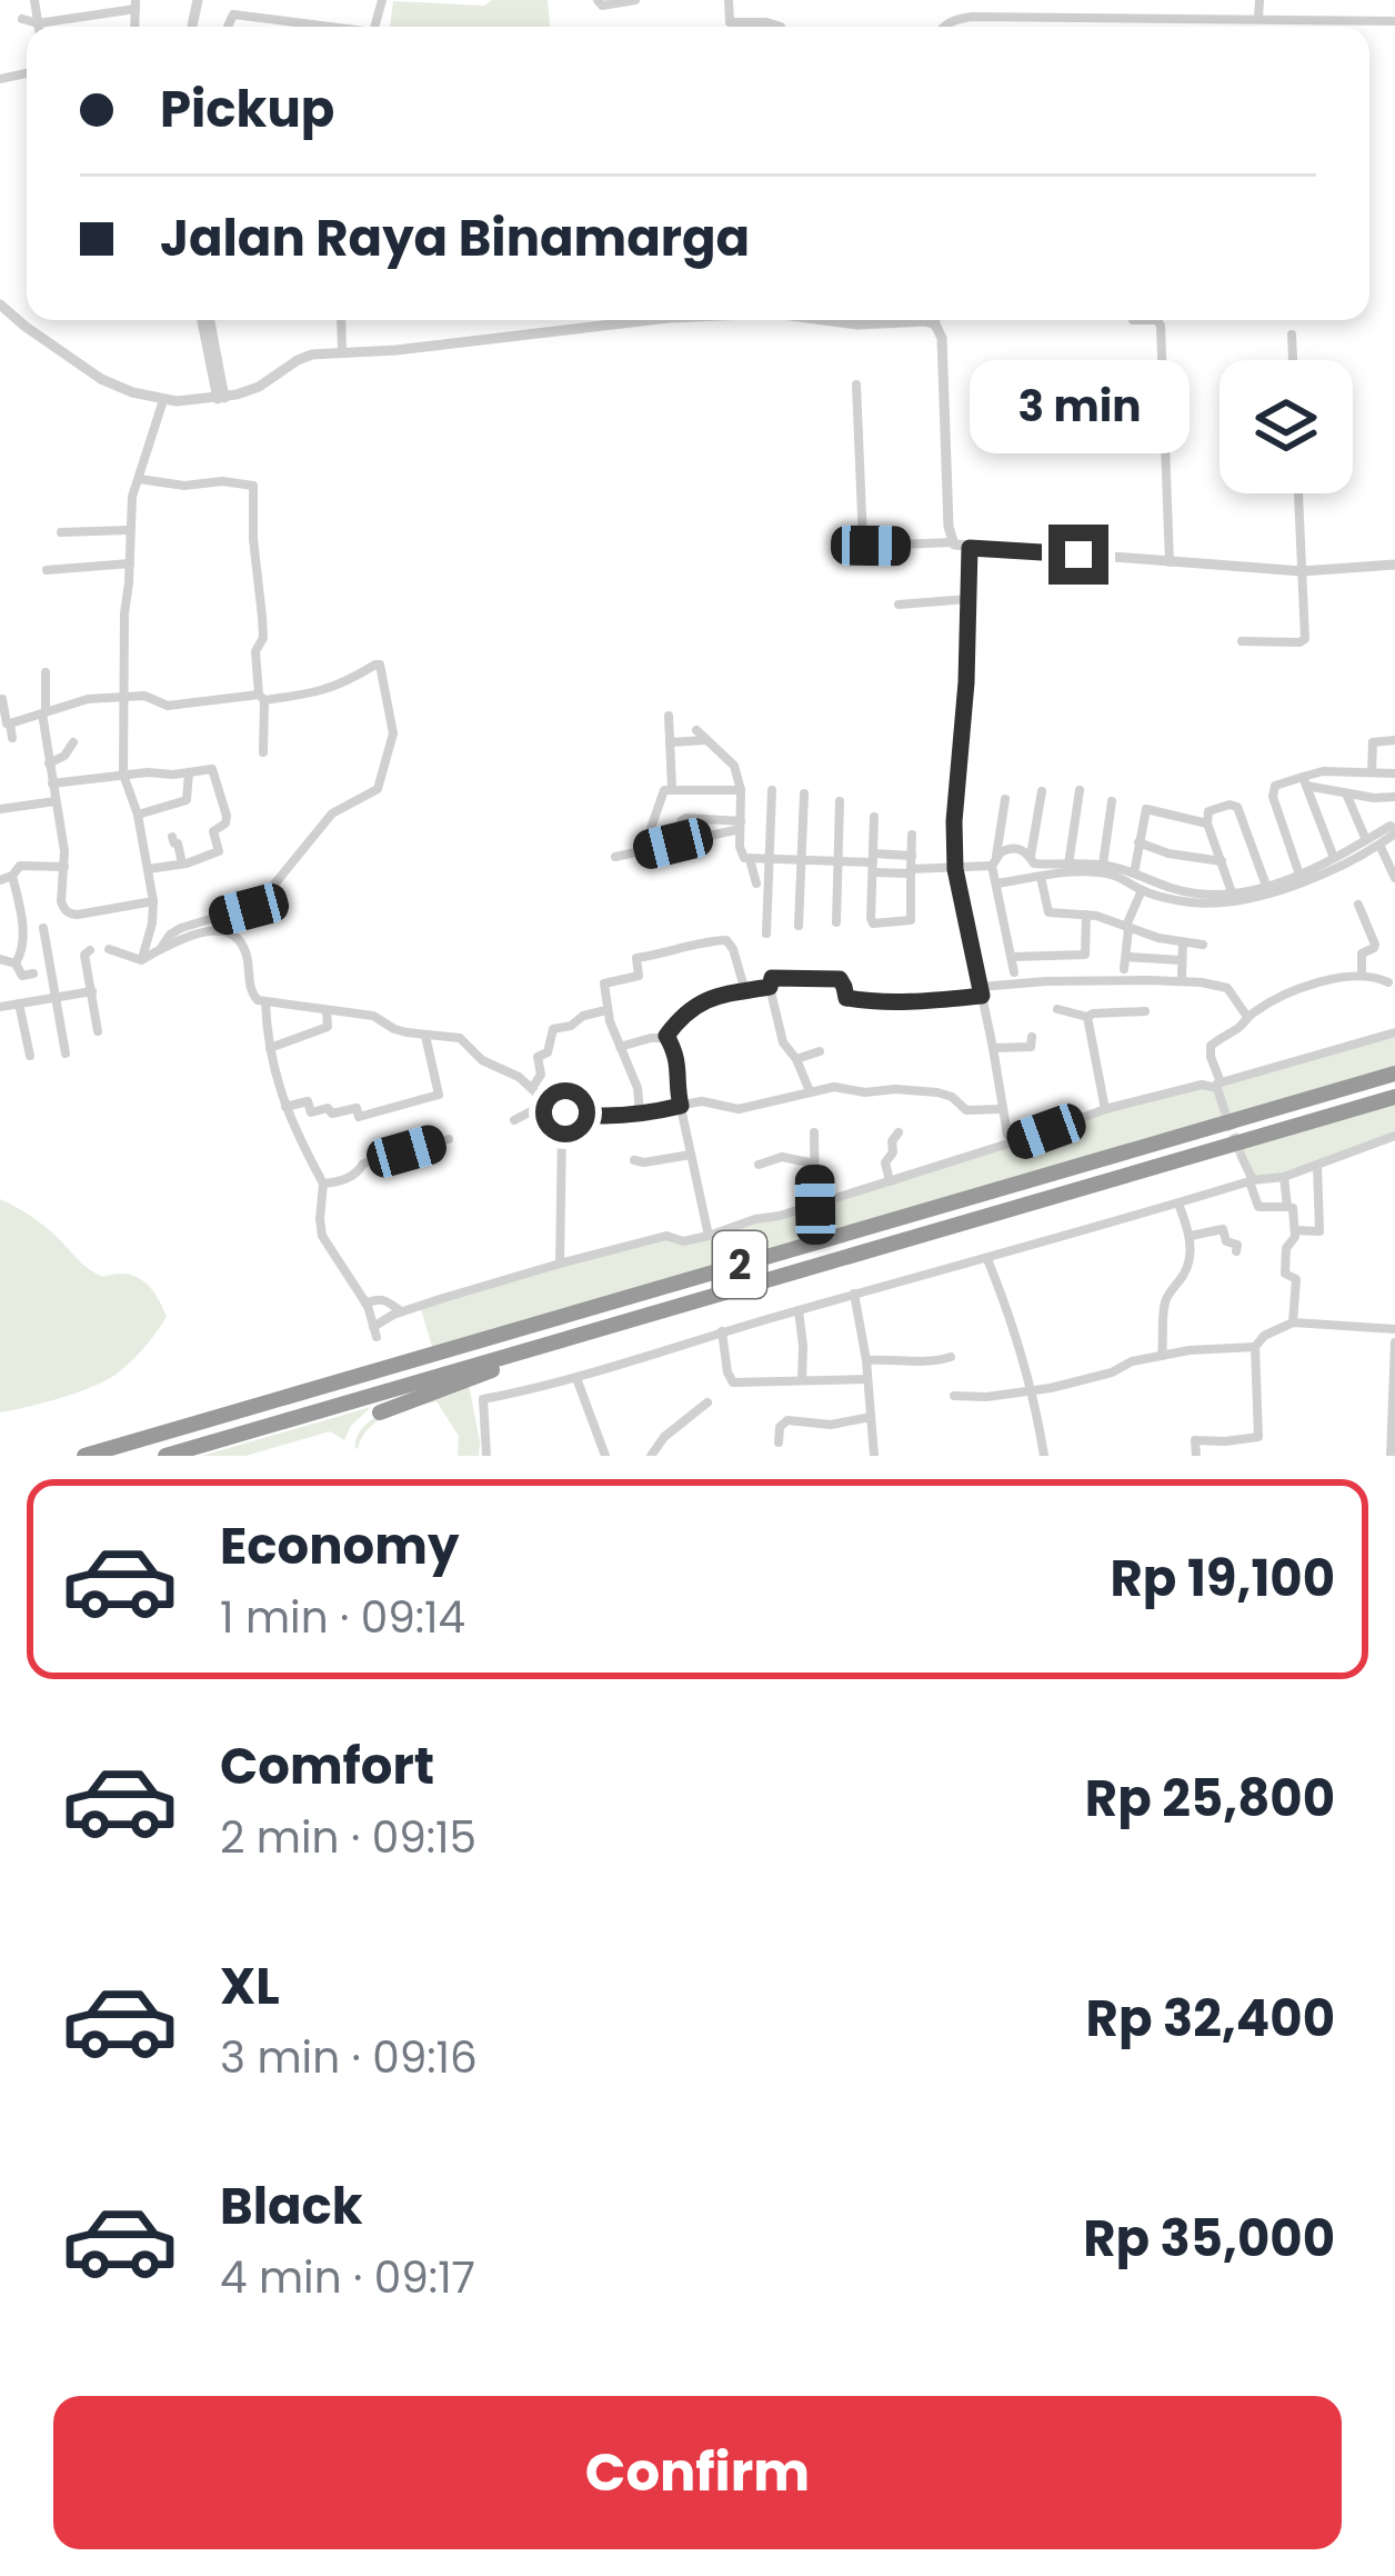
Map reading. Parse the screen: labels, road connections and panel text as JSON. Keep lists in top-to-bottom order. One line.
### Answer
{"streets":{"highway":["2"]},"page":{"banner":["Pickup","Jalan Raya Binamarga"],"bubble":"3 min","list":[{"name":"Economy","note":"1 min · 09:14","value":"Rp 19,100"},{"name":"Comfort","note":"2 min · 09:15","value":"Rp 25,800"},{"name":"XL","note":"3 min · 09:16","value":"Rp 32,400"},{"name":"Black","note":"4 min · 09:17","value":"Rp 35,000"}],"buttons":"Confirm"}}
